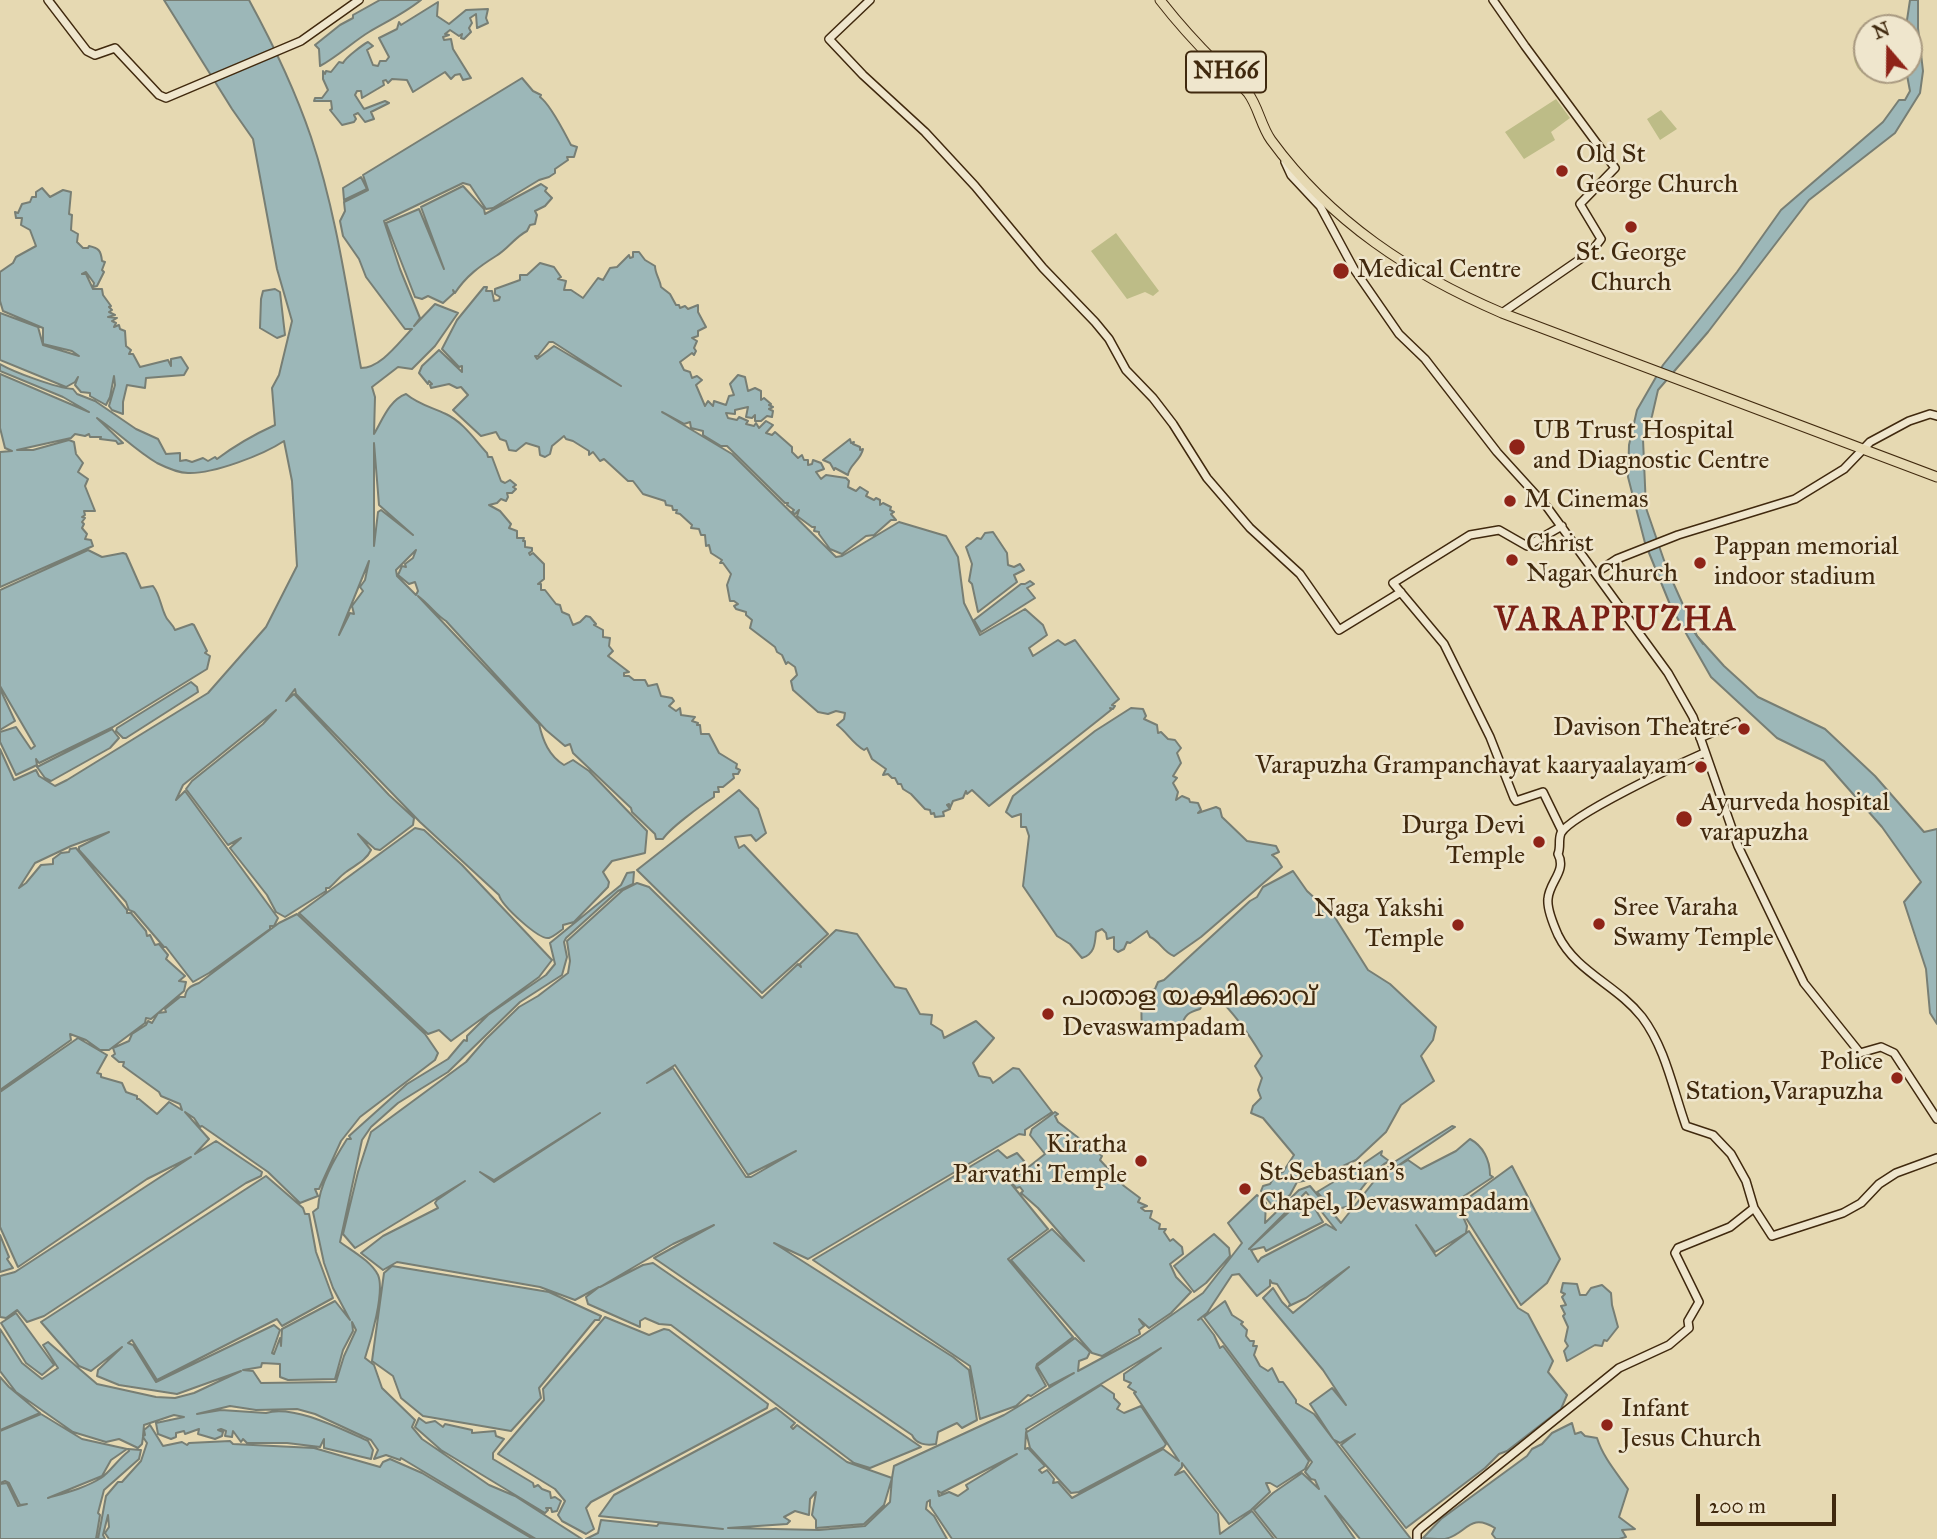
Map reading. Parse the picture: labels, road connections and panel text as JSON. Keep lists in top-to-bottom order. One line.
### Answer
{"streets":{"highway":["NH66"]},"districts":["VARAPPUZHA"],"places":["Old St George Church","St. George Church","Medical Centre","UB Trust Hospital and Diagnostic Centre","M Cinemas","Christ Nagar Church","Pappan memorial indoor stadium","Davison Theatre","Varapuzha Grampanchayat kaaryaalayam","Ayurveda hospital varapuzha","Durga Devi Temple","Sree Varaha Swamy Temple","Naga Yakshi Temple","പാതാള യക്ഷിക്കാവ് Devaswampadam","Police Station,Varapuzha","Kiratha Parvathi Temple","St.Sebastian's Chapel, Devaswampadam","Infant Jesus Church"],"scale_bar":"200 m","north":"top"}
